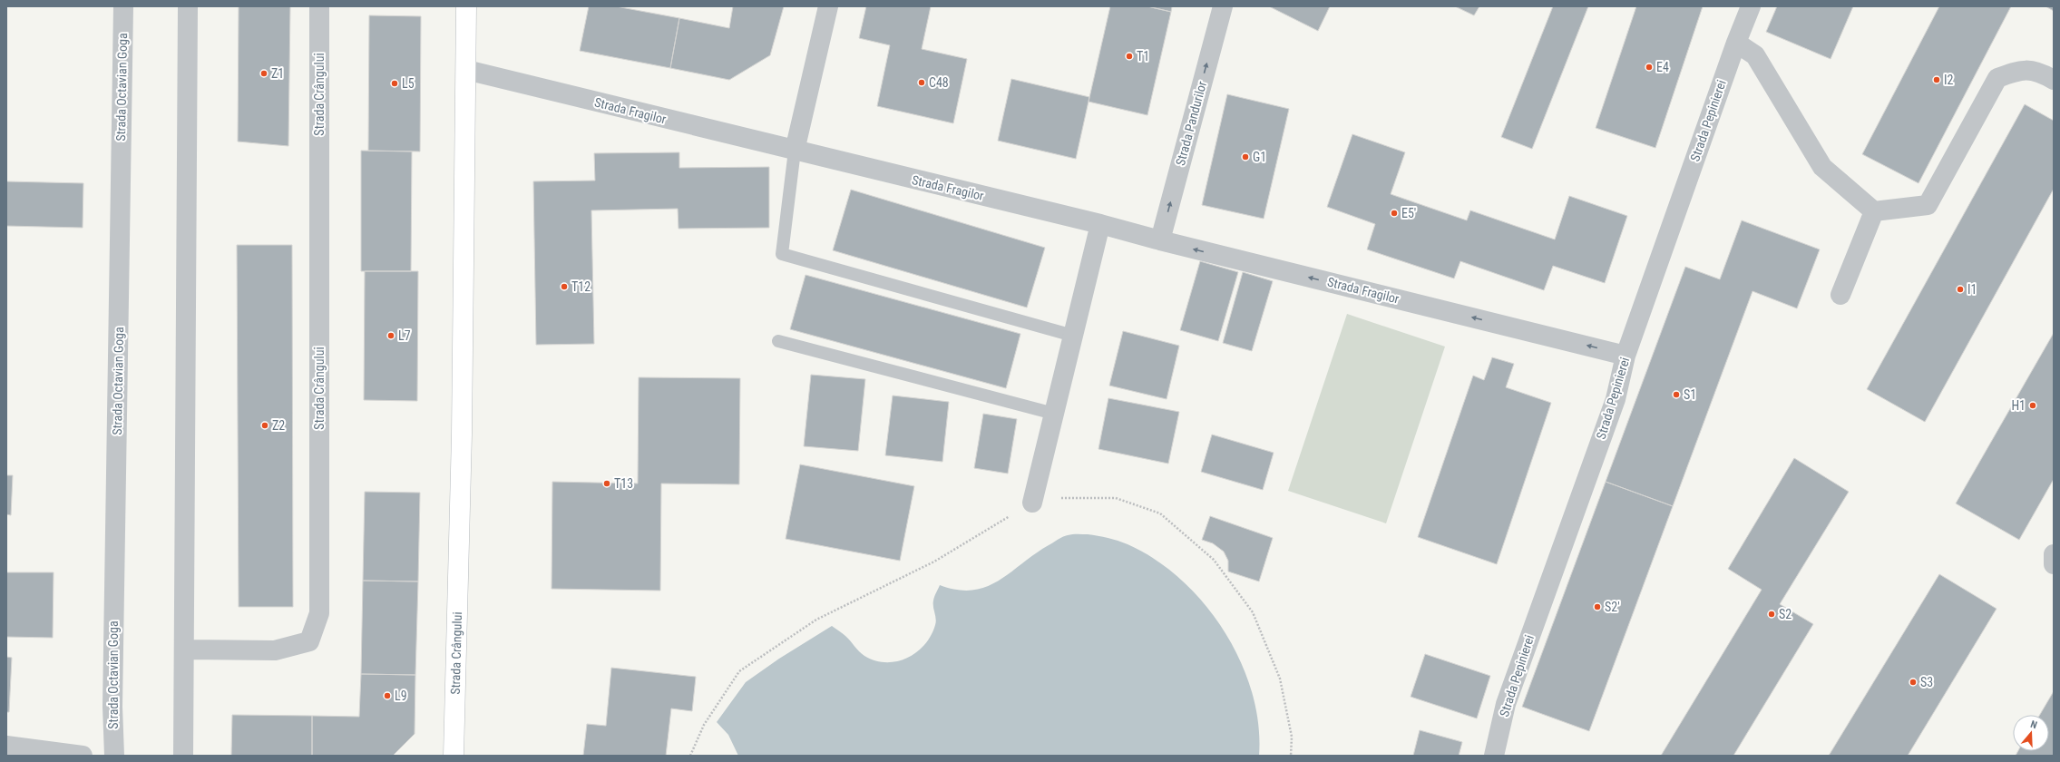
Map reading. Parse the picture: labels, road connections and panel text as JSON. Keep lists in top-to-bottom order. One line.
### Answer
{"streets":{"main road":["Strada Crângului"],"street":["Strada Octavian Goga","Strada Fragilor","Strada Pepinierei","Strada Pandurilor"]},"crossings":[["Strada Crângului","Strada Fragilor"],["Strada Fragilor","Strada Pepinierei"],["Strada Fragilor","Strada Pandurilor"]],"one_way":["Strada Fragilor","Strada Pandurilor"],"places":["T1","E4","Z1","I2","C48","L5","G1","E5'","T12","I1","L7","S1","H1","Z2","T13","S2'","S2","S3","L9"],"north":"top"}
